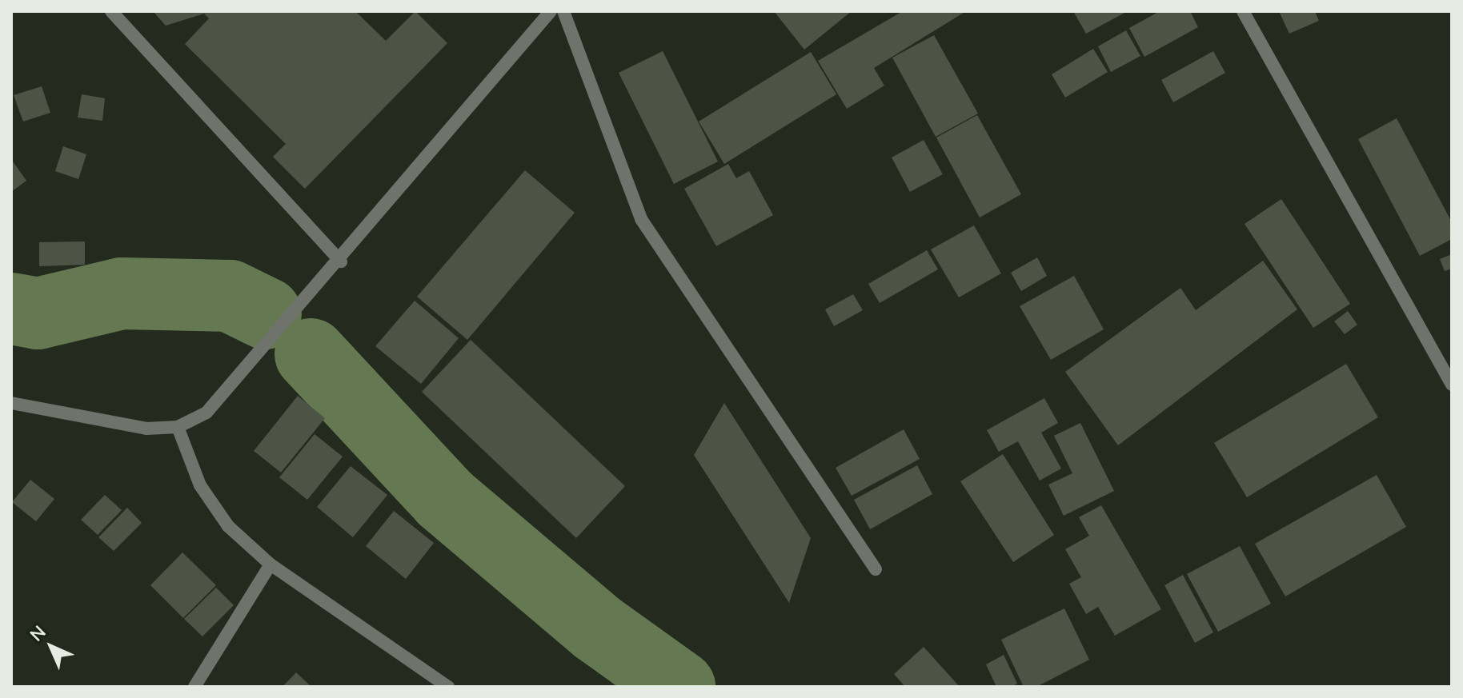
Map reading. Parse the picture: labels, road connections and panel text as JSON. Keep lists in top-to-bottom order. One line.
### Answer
{"north":"top left"}
